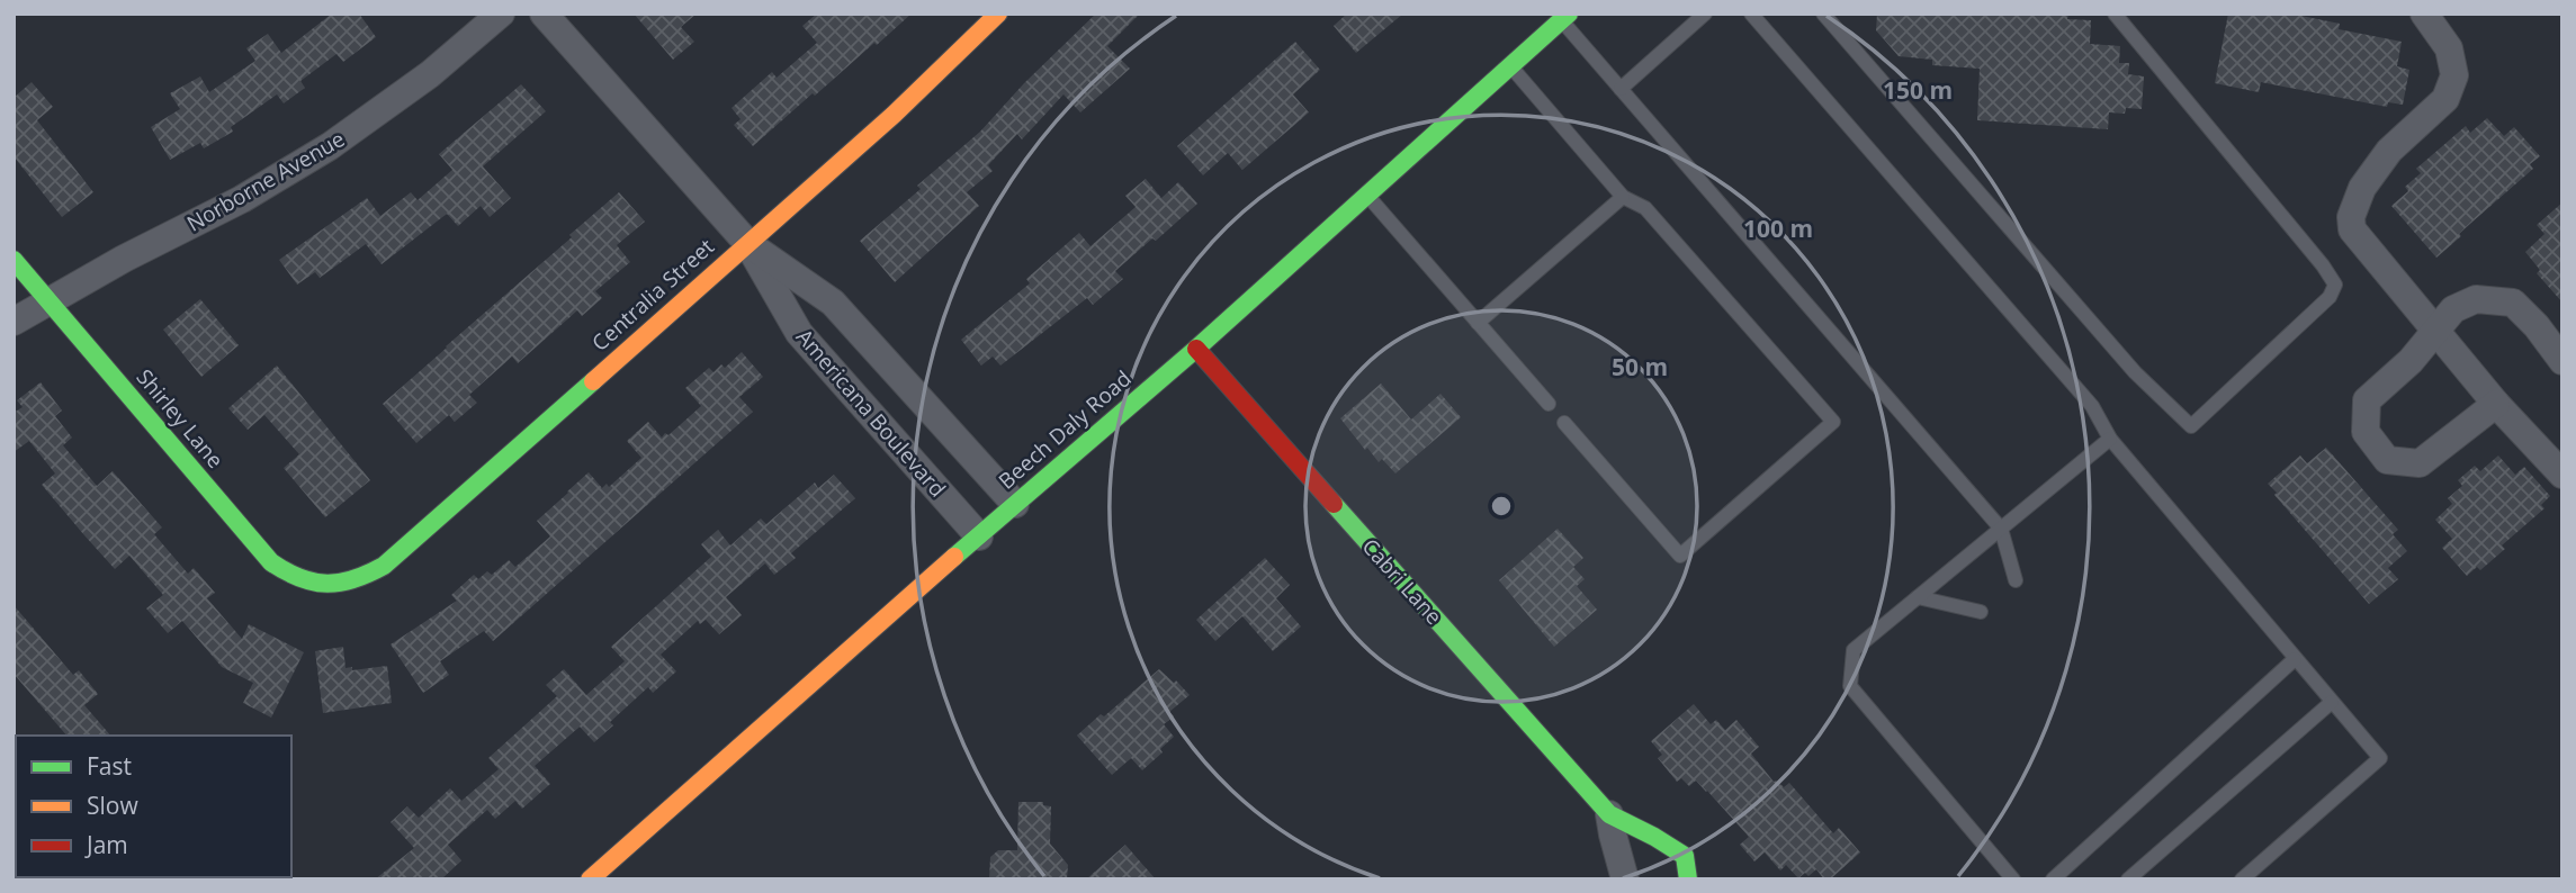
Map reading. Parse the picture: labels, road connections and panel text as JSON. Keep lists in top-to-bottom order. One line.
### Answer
{"streets":{"street":["Norborne Avenue","Centralia Street","Americana Boulevard","Shirley Lane","Beech Daly Road","Cabri Lane"]},"crossings":[["Norborne Avenue","Shirley Lane"],["Centralia Street","Americana Boulevard"],["Centralia Street","Shirley Lane"],["Americana Boulevard","Beech Daly Road"],["Beech Daly Road","Cabri Lane"]],"legend":["Fast","Slow","Jam"],"rings":["150 m","100 m","50 m"]}
